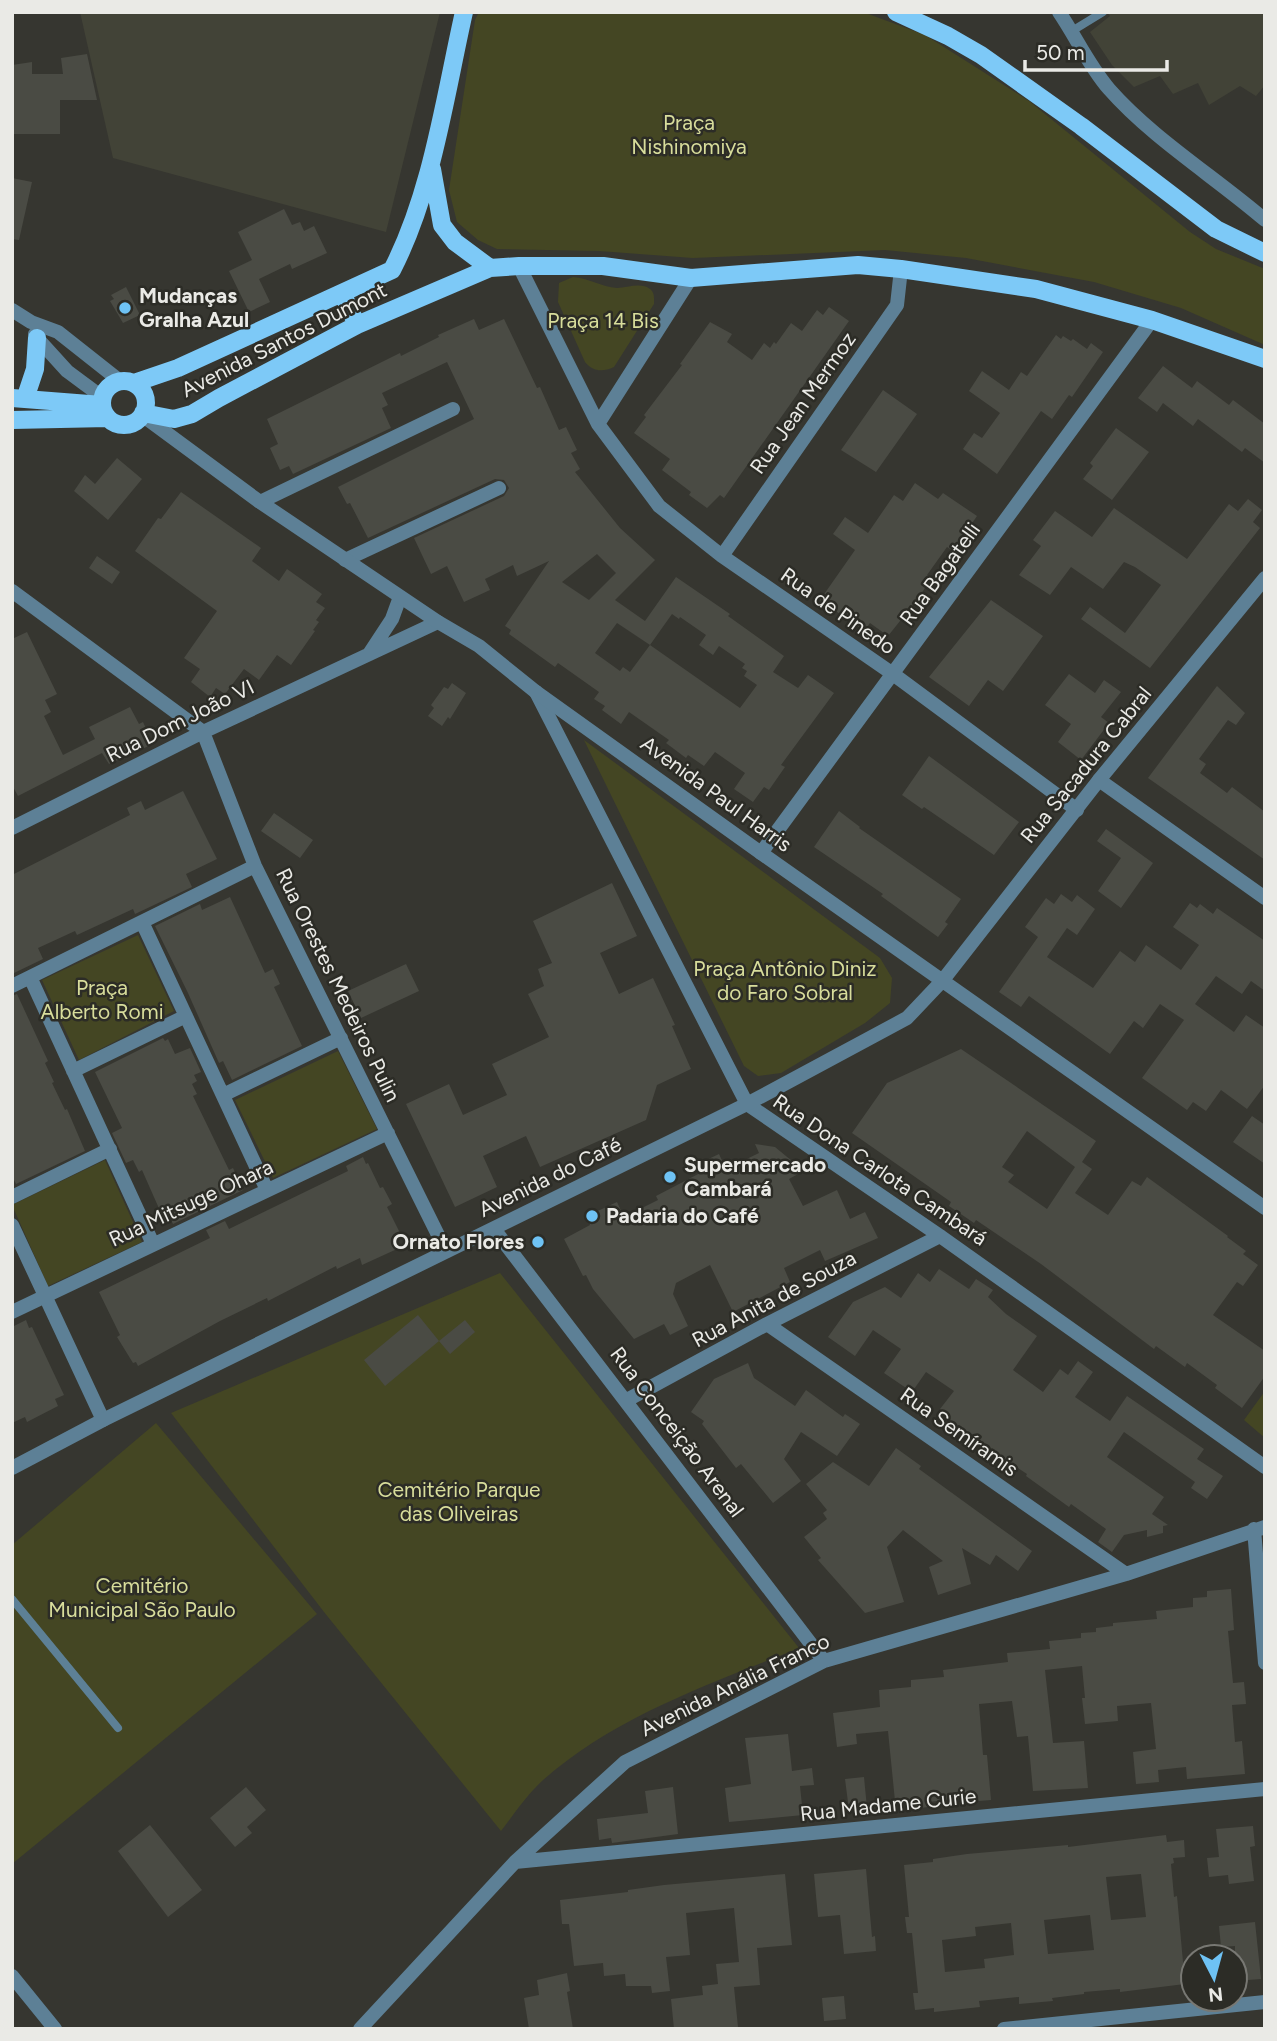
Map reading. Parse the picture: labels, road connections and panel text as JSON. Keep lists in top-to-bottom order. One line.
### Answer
{"streets":{"main road":["Avenida Santos Dumont"],"street":["Rua Jean Mermoz","Rua Bagatelli","Rua de Pinedo","Rua Dom João VI","Rua Sacadura Cabral","Avenida Paul Harris","Rua Orestes Medeiros Pulin","Rua Dona Carlota Cambará","Avenida do Café","Rua Mitsuge Ohara","Rua Anita de Souza","Rua Conceição Arenal","Rua Semíramis","Avenida Anália Franco","Rua Madame Curie"]},"crossings":[["Avenida Santos Dumont","Rua Jean Mermoz"],["Avenida Santos Dumont","Rua Bagatelli"],["Avenida Santos Dumont","Rua de Pinedo"],["Avenida Santos Dumont","Avenida Paul Harris"],["Rua Jean Mermoz","Rua de Pinedo"],["Rua Bagatelli","Rua de Pinedo"],["Rua Bagatelli","Avenida Paul Harris"],["Rua de Pinedo","Rua Sacadura Cabral"],["Rua Dom João VI","Avenida Paul Harris"],["Rua Dom João VI","Rua Orestes Medeiros Pulin"],["Rua Sacadura Cabral","Avenida Paul Harris"],["Rua Sacadura Cabral","Avenida do Café"],["Avenida Paul Harris","Rua Dona Carlota Cambará"],["Avenida Paul Harris","Avenida do Café"],["Rua Orestes Medeiros Pulin","Avenida do Café"],["Rua Orestes Medeiros Pulin","Rua Mitsuge Ohara"],["Rua Dona Carlota Cambará","Avenida do Café"],["Rua Dona Carlota Cambará","Rua Anita de Souza"],["Avenida do Café","Rua Conceição Arenal"],["Rua Anita de Souza","Rua Conceição Arenal"],["Rua Anita de Souza","Rua Semíramis"],["Rua Conceição Arenal","Avenida Anália Franco"],["Rua Semíramis","Avenida Anália Franco"],["Avenida Anália Franco","Rua Madame Curie"]],"parks":["Praça Nishinomiya","Praça 14 Bis","Praça Antônio Diniz do Faro Sobral","Praça Alberto Romi","Cemitério Parque das Oliveiras","Cemitério Municipal São Paulo"],"places":["Mudanças Gralha Azul","Supermercado Cambará","Padaria do Café","Ornato Flores"],"scale_bar":"50 m","north":"bottom"}
